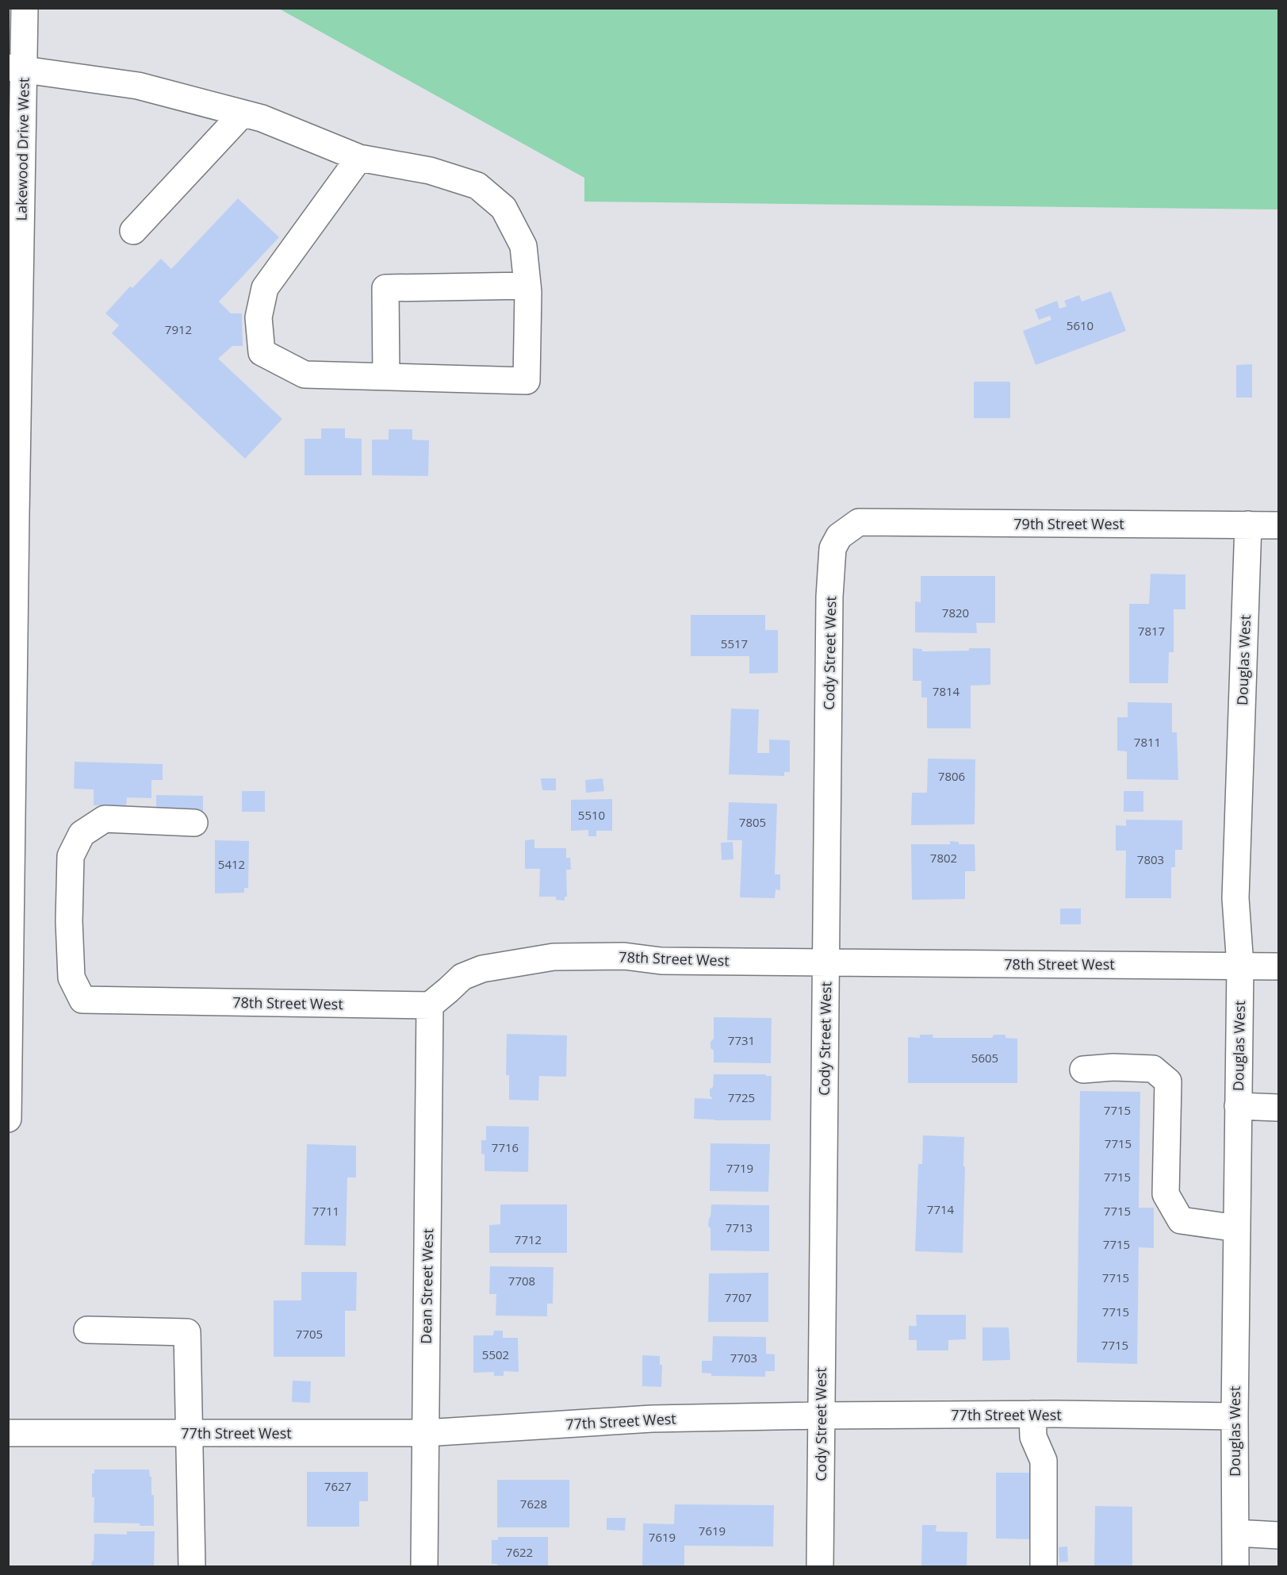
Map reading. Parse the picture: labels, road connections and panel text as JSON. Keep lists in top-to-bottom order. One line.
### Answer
{"streets":{"street":["Lakewood Drive West","79th Street West","Cody Street West","Douglas West","78th Street West","Dean Street West","77th Street West"]},"crossings":[["79th Street West","Cody Street West"],["79th Street West","Douglas West"],["Cody Street West","78th Street West"],["Cody Street West","77th Street West"],["Douglas West","78th Street West"],["Douglas West","77th Street West"],["78th Street West","Dean Street West"],["Dean Street West","77th Street West"]],"house_numbers":["5610","7912","7820","7817","5517","7814","7811","7806","5510","7805","7802","7803","5412","7731","5605","7725","7715","7715","7716","7719","7715","7714","7711","7715","7713","7712","7715","7715","7708","7707","7715","7705","7715","5502","7703","7627","7628","7619","7619","7622"]}
